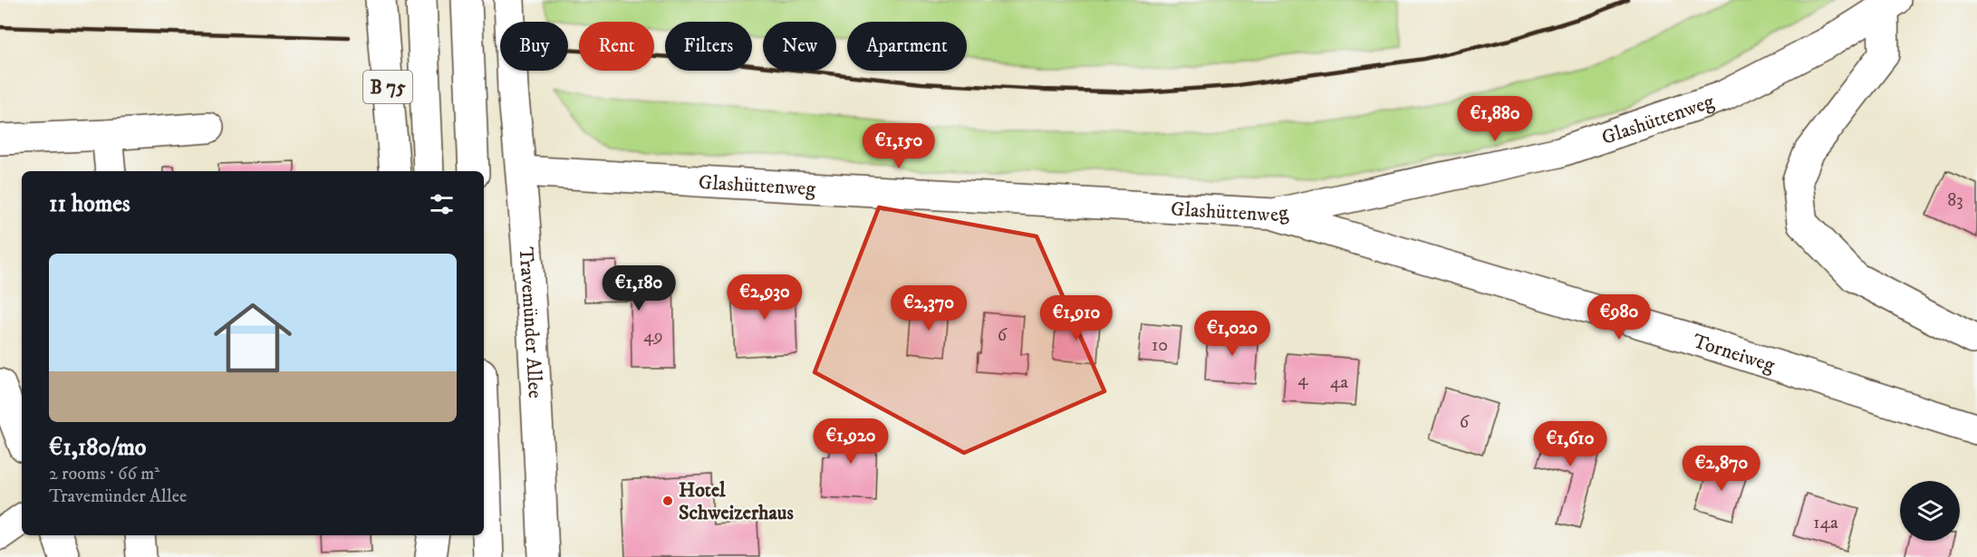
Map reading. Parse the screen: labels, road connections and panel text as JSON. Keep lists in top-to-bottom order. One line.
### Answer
{"streets":{"main road":["B 75","Glashüttenweg","Travemünder Allee","Torneiweg"]},"crossings":[["Glashüttenweg","Travemünder Allee"],["Glashüttenweg","Torneiweg"]],"places":["Hotel Schweizerhaus"],"house_numbers":["83","6","49","10","4","4a","6","14a"],"page":{"chip":["Buy","Rent","Filters","New","Apartment"],"price":["€1,880","€1,150","€1,180","€2,930","€2,370","€980","€1,910","€1,020","€1,920","€1,610","€2,870"],"heading":"11 homes","list":[{"name":"€1,180/mo","note":"2 rooms · 66 m² · Travemünder Allee"}]}}
